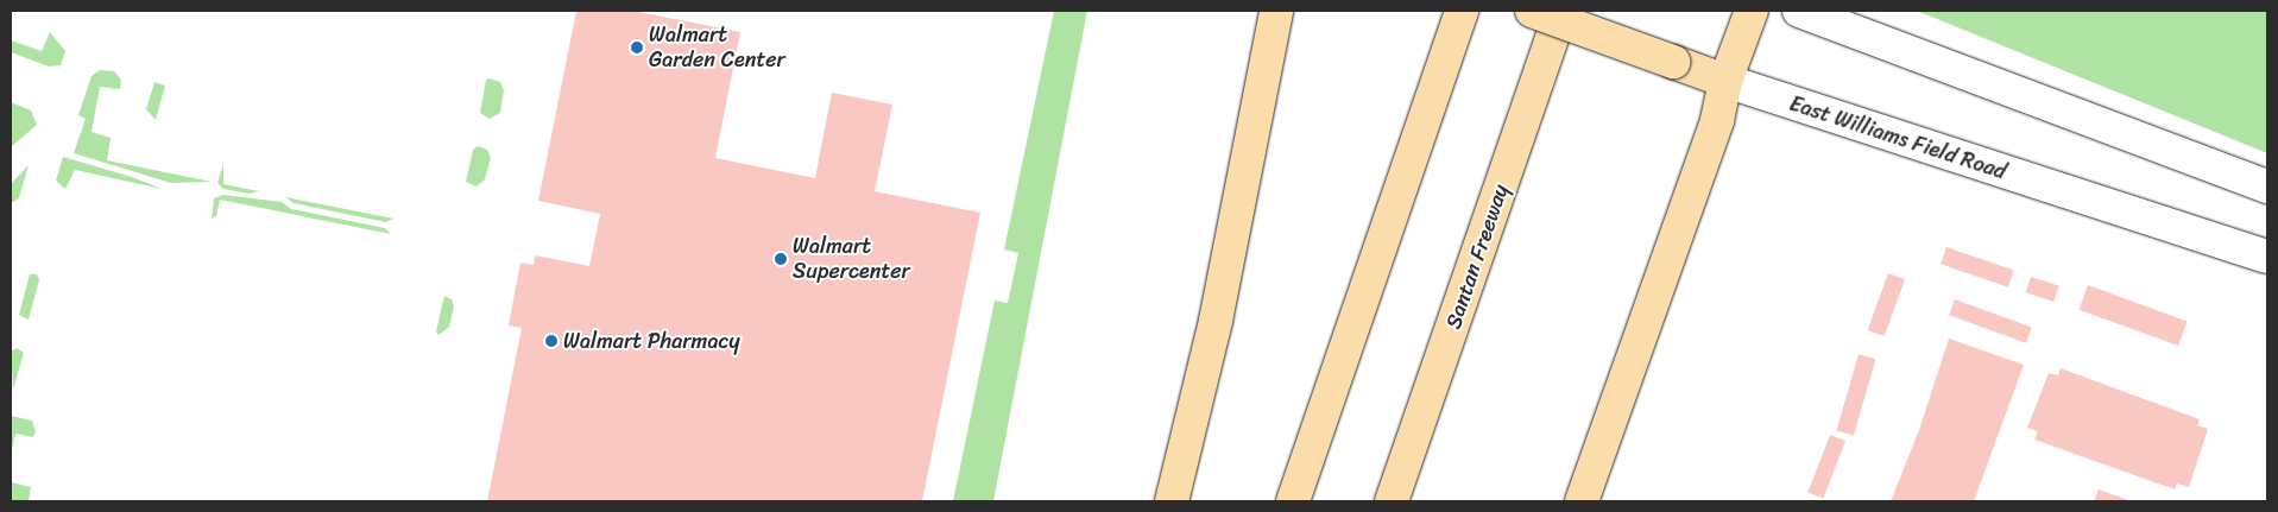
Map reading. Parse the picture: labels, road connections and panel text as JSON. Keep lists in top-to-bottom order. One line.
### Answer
{"streets":{"main road":["East Williams Field Road","Santan Freeway"]},"places":["Walmart Garden Center","Walmart Supercenter","Walmart Pharmacy"]}
